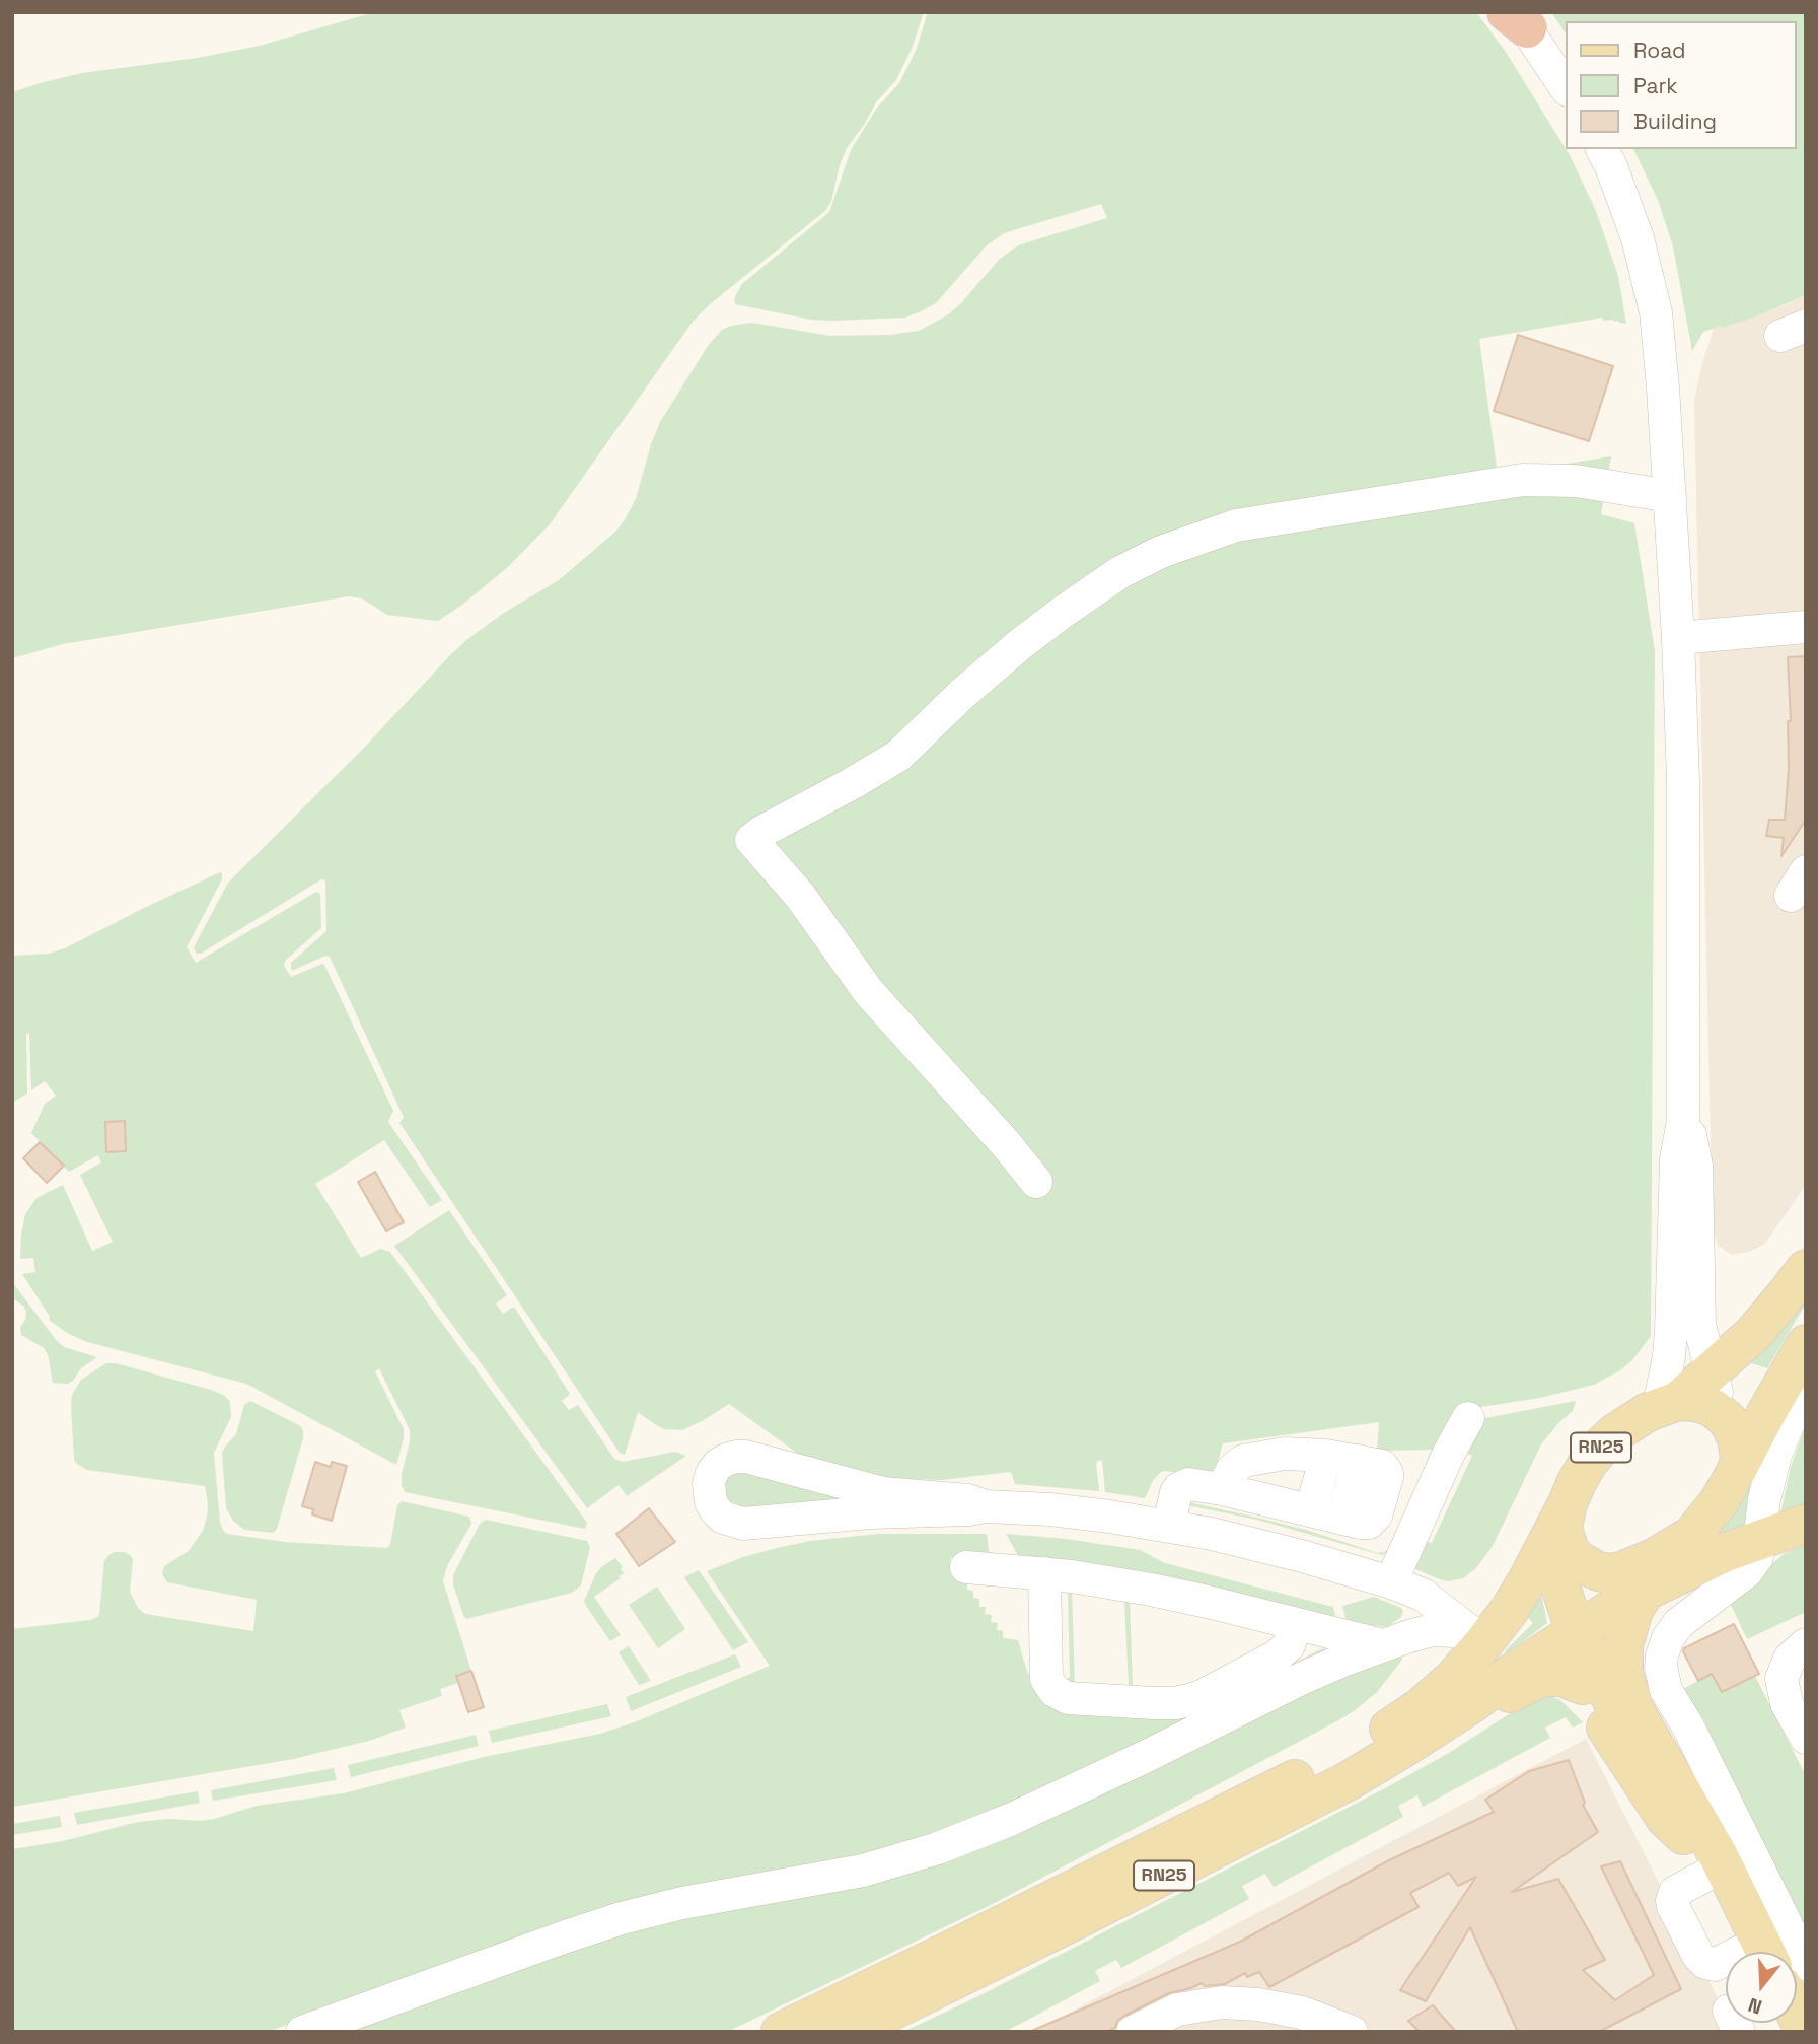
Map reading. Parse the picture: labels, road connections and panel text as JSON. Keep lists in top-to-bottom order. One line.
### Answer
{"streets":{"main road":["RN25"]},"legend":["Road","Park","Building"],"north":"bottom"}
